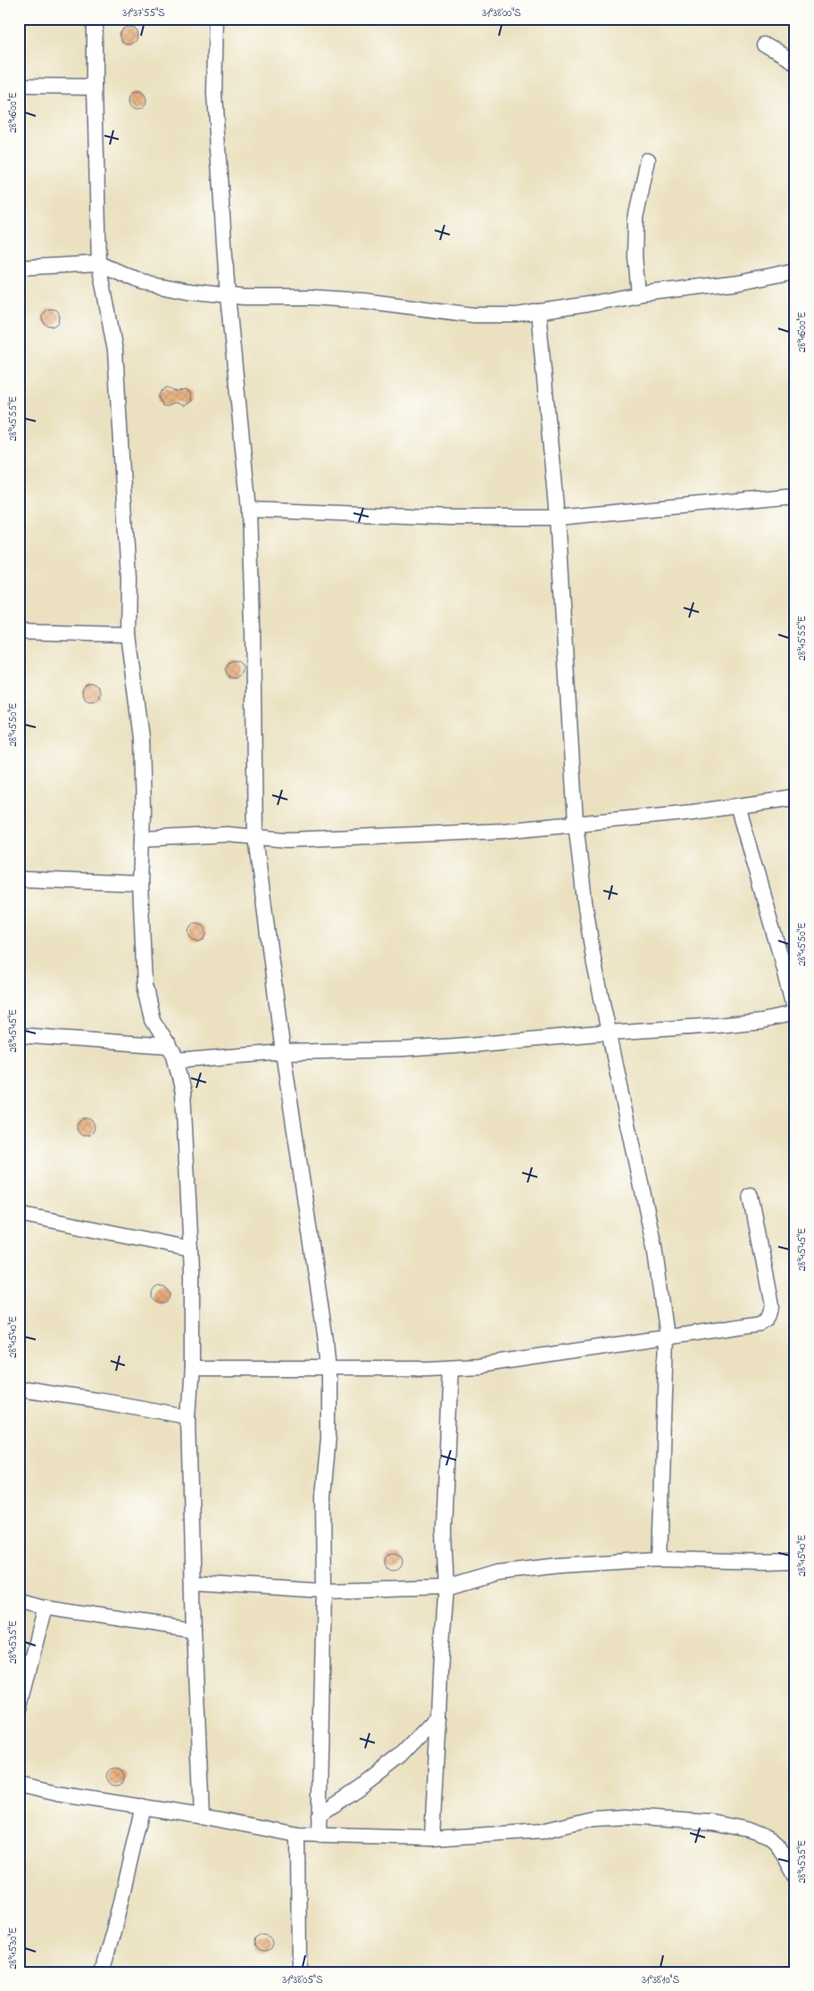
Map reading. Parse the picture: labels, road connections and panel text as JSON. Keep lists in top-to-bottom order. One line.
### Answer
{"coordinates":["31°37'55\"S","31°38'00\"S","28°46'00\"E","28°45'55\"E","28°45'50\"E","28°45'45\"E","28°45'40\"E","28°45'35\"E","28°45'30\"E","31°38'05\"S","31°38'10\"S"]}
